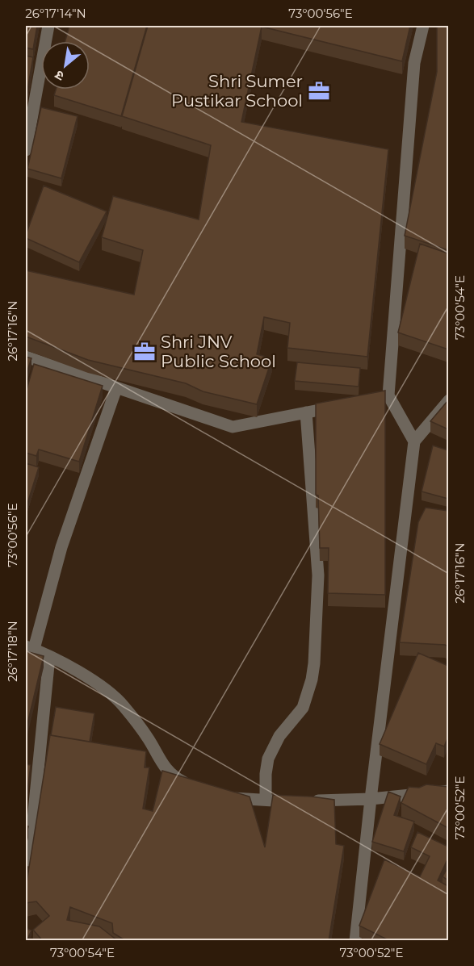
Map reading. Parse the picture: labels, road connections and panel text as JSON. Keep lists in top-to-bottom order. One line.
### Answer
{"places":{"office":["Shri Sumer Pustikar School","Shri JNV Public School"]},"north":"bottom left","coordinates":["26°17'14\"N","73°00'56\"E","73°00'54\"E","26°17'16\"N","26°17'18\"N","73°00'52\"E"]}
